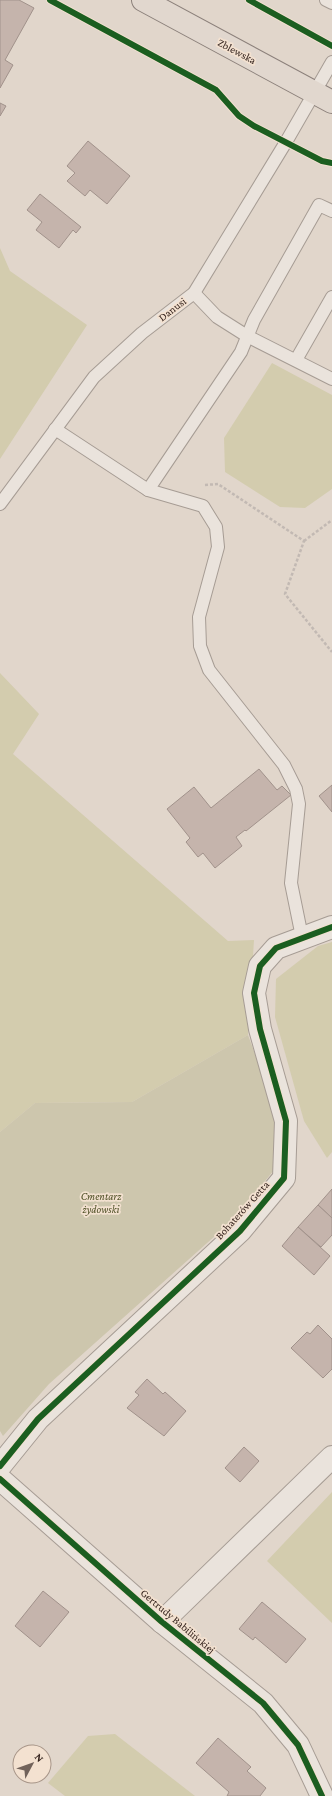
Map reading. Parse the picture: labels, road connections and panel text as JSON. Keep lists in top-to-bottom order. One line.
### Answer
{"streets":{"main road":["Zblewska"],"street":["Bohaterów Getta","Gertrudy Babilińskiej"],"lane":["Danusi"]},"crossings":[["Zblewska","Danusi"]],"parks":["Cmentarz żydowski"],"north":"top right"}
